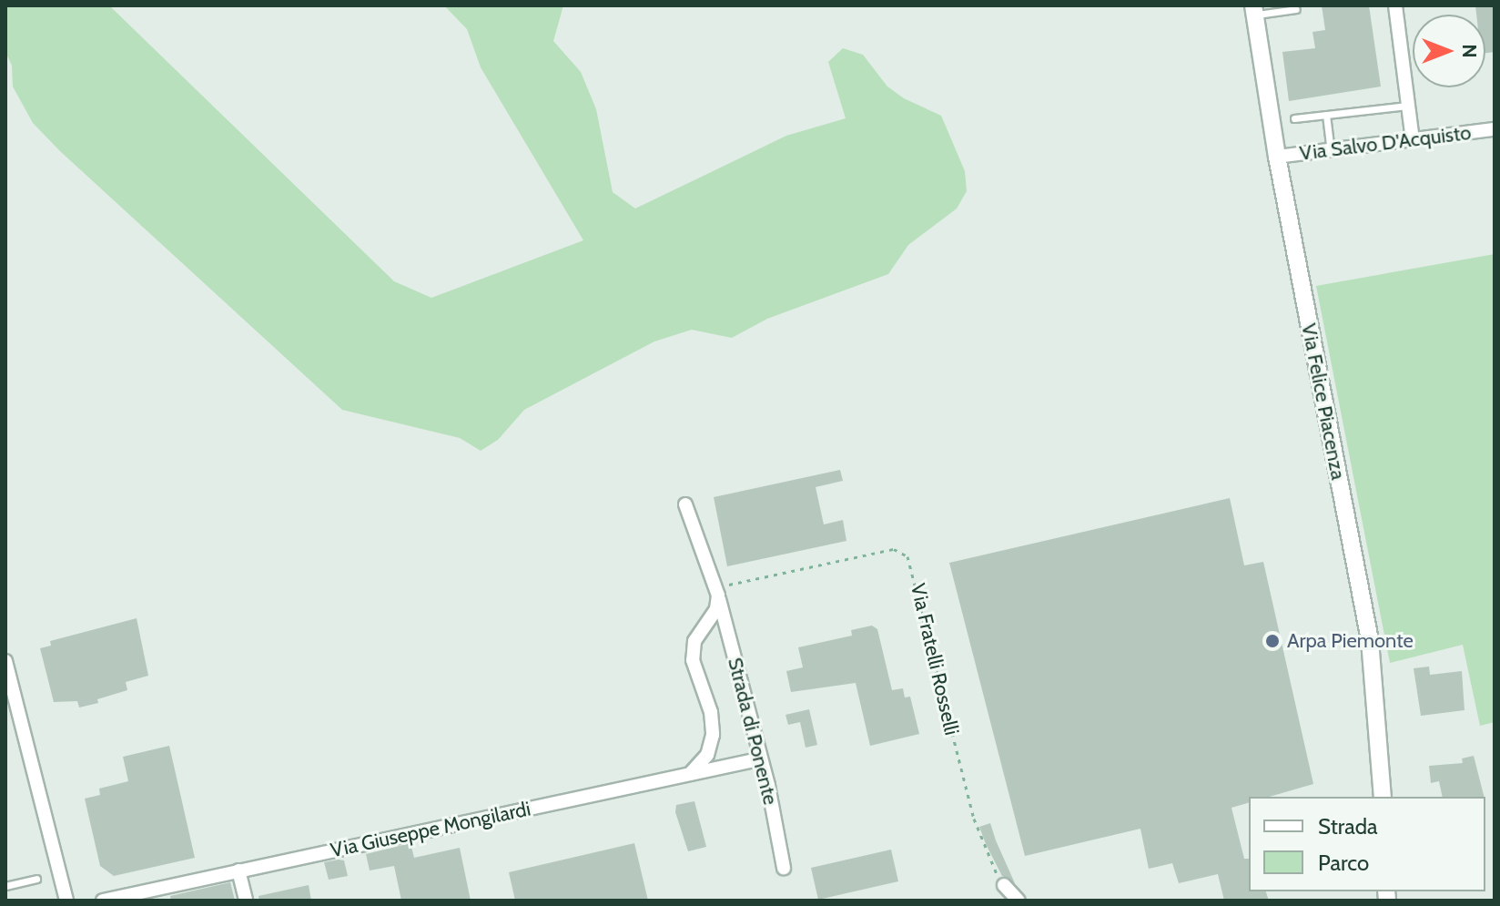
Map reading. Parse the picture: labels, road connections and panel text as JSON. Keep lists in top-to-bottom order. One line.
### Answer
{"streets":{"street":["Via Salvo D'Acquisto","Via Felice Piacenza","Strada di Ponente","Via Giuseppe Mongilardi"],"path":["Via Fratelli Rosselli"]},"crossings":[["Via Salvo D'Acquisto","Via Felice Piacenza"],["Via Fratelli Rosselli","Strada di Ponente"],["Strada di Ponente","Via Giuseppe Mongilardi"]],"places":["Arpa Piemonte"],"legend":["Strada","Parco"],"north":"right"}
